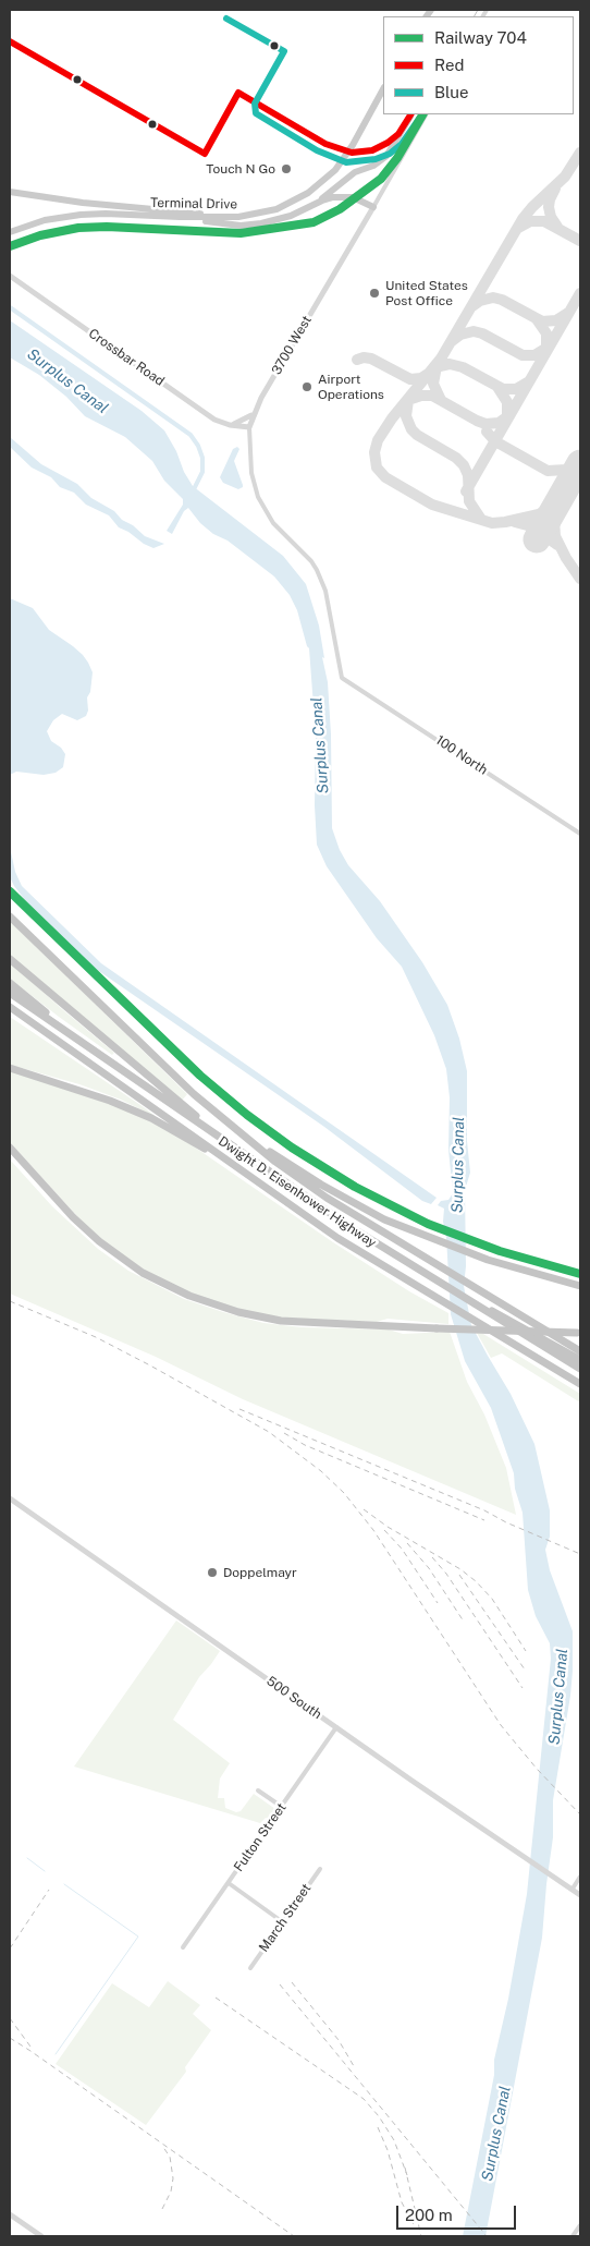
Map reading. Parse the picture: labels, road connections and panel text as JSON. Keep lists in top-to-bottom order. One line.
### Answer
{"streets":{"highway":["Dwight D. Eisenhower Highway"],"main road":["Terminal Drive"],"street":["3700 West","Crossbar Road","100 North","500 South","Fulton Street","March Street"]},"crossings":[["3700 West","Crossbar Road"],["3700 West","100 North"],["500 South","Fulton Street"]],"water":["Surplus Canal"],"places":["Touch N Go","United States Post Office","Airport Operations","Doppelmayr"],"lines":["transit line Blue","transit line Red","rail line 704"],"legend":["Railway 704","Red","Blue"],"scale_bar":"200 m"}
